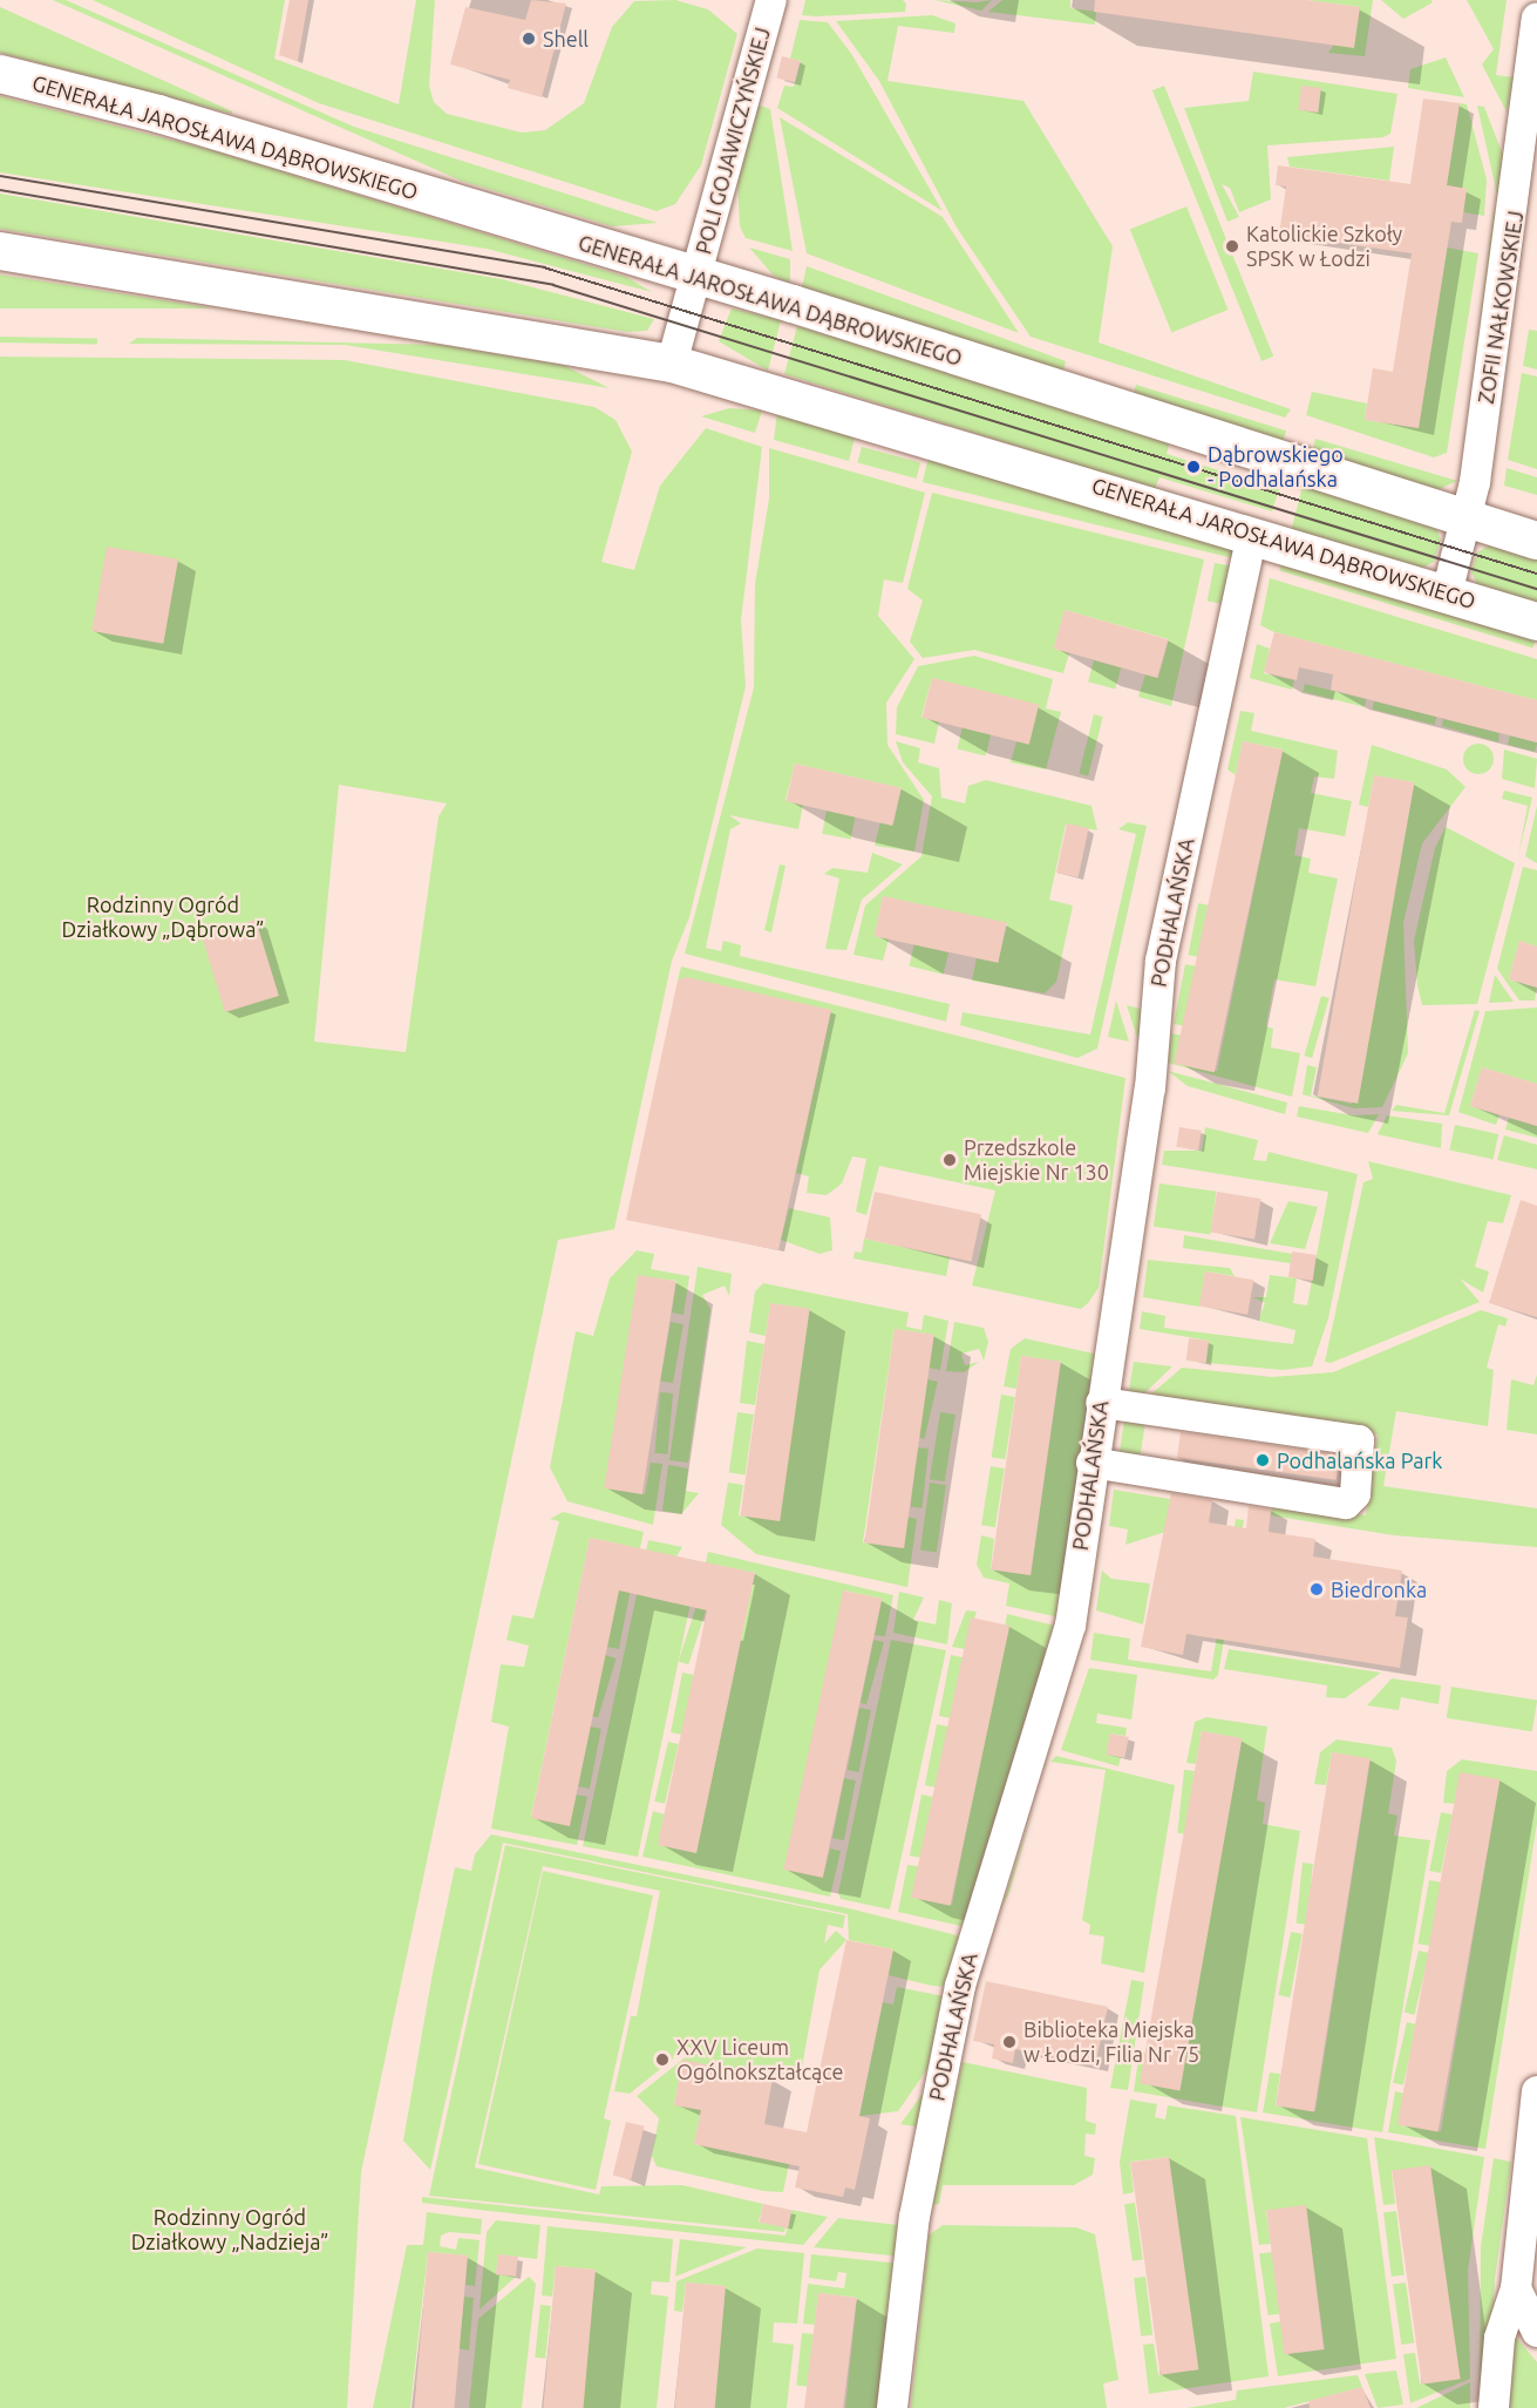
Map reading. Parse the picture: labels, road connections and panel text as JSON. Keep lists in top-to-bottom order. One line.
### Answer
{"streets":{"main road":["GENERAŁA JAROSŁAWA DĄBROWSKIEGO"],"street":["POLI GOJAWICZYŃSKIEJ","ZOFII NAŁKOWSKIEJ","PODHALAŃSKA"]},"crossings":[["GENERAŁA JAROSŁAWA DĄBROWSKIEGO","POLI GOJAWICZYŃSKIEJ"],["GENERAŁA JAROSŁAWA DĄBROWSKIEGO","ZOFII NAŁKOWSKIEJ"],["GENERAŁA JAROSŁAWA DĄBROWSKIEGO","PODHALAŃSKA"]],"parks":["Rodzinny Ogród Działkowy „Dąbrowa”","Rodzinny Ogród Działkowy „Nadzieja”"],"places":["Shell","Katolickie Szkoły SPSK w Łodzi","Dąbrowskiego - Podhalańska","Przedszkole Miejskie Nr 130","Podhalańska Park","Biedronka","Biblioteka Miejska w Łodzi, Filia Nr 75","XXV Liceum Ogólnokształcące"]}
